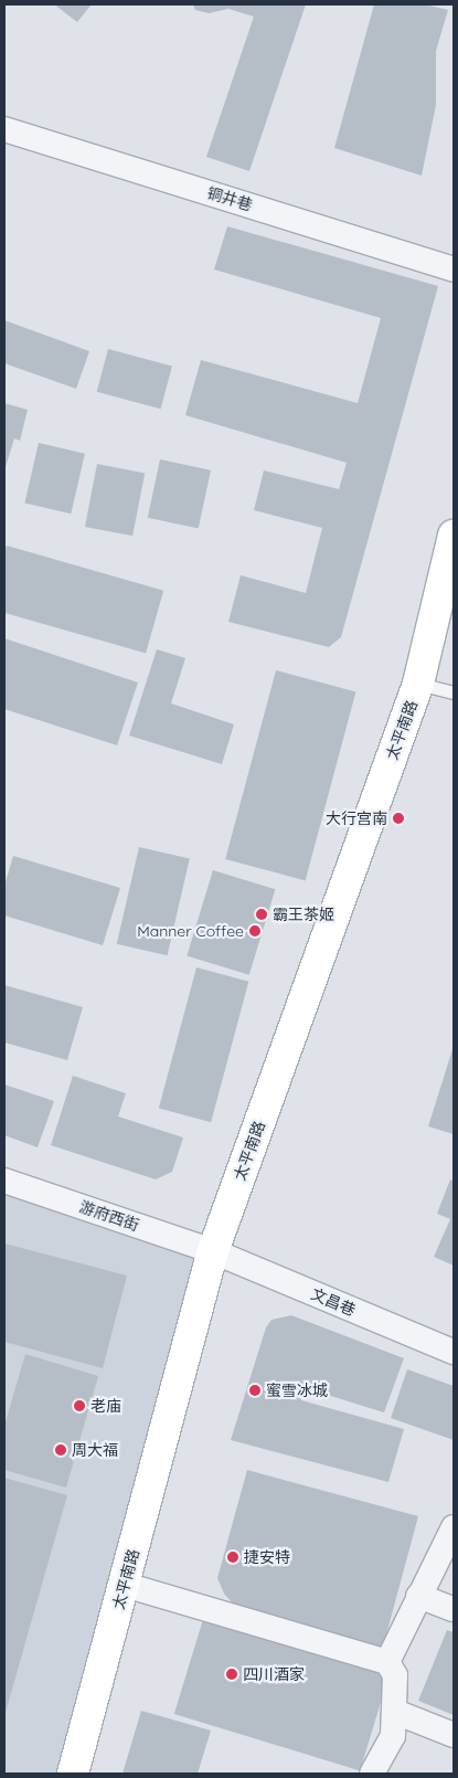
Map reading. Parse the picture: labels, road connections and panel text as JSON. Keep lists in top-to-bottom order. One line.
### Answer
{"streets":{"main road":["太平南路"],"street":["铜井巷","游府西街","文昌巷"]},"crossings":[["太平南路","游府西街"],["太平南路","文昌巷"],["游府西街","文昌巷"]],"places":["大行宫南","霸王茶姬","Manner Coffee","蜜雪冰城","老庙","周大福","捷安特","四川酒家"]}
